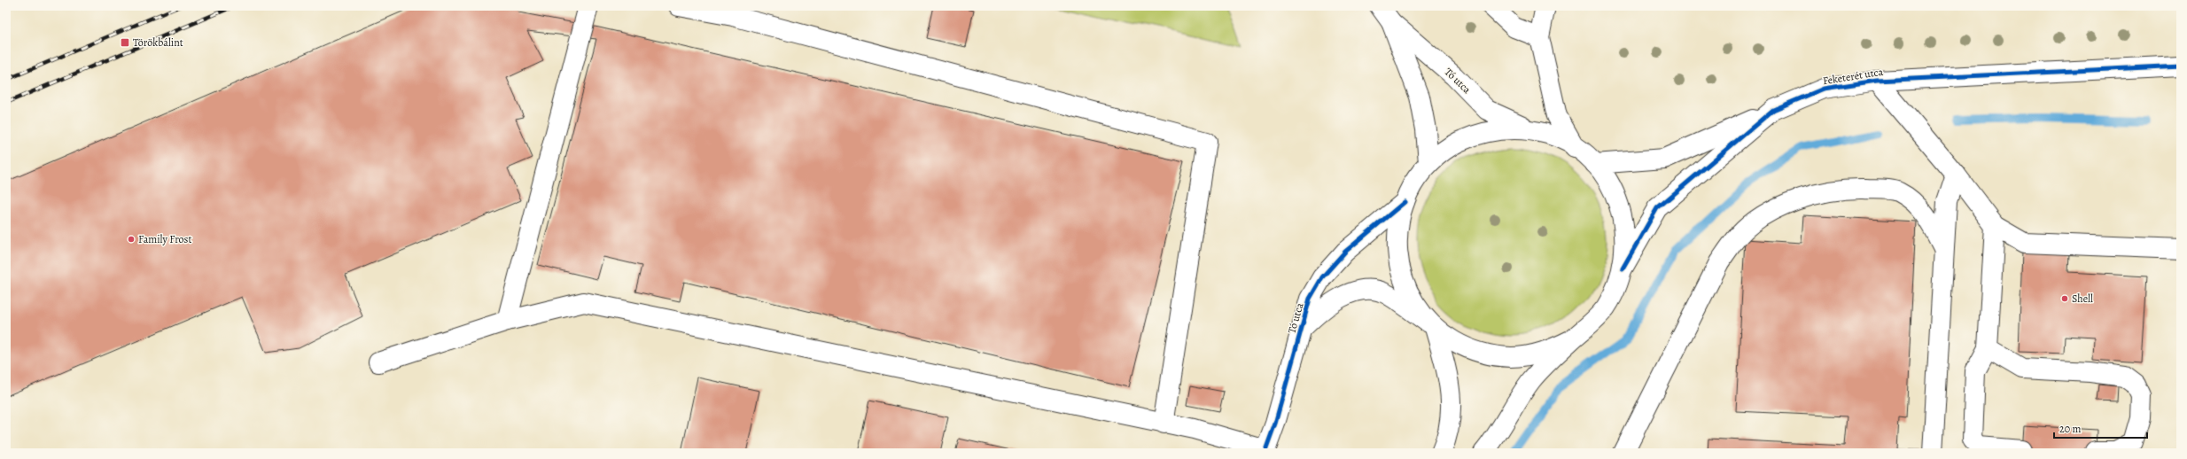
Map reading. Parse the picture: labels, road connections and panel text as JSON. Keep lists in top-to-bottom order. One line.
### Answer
{"streets":{"main road":["Feketerét utca","Tó utca"]},"places":{"transit":["Törökbálint"],"other":["Family Frost","Shell"]},"scale_bar":"20 m"}
